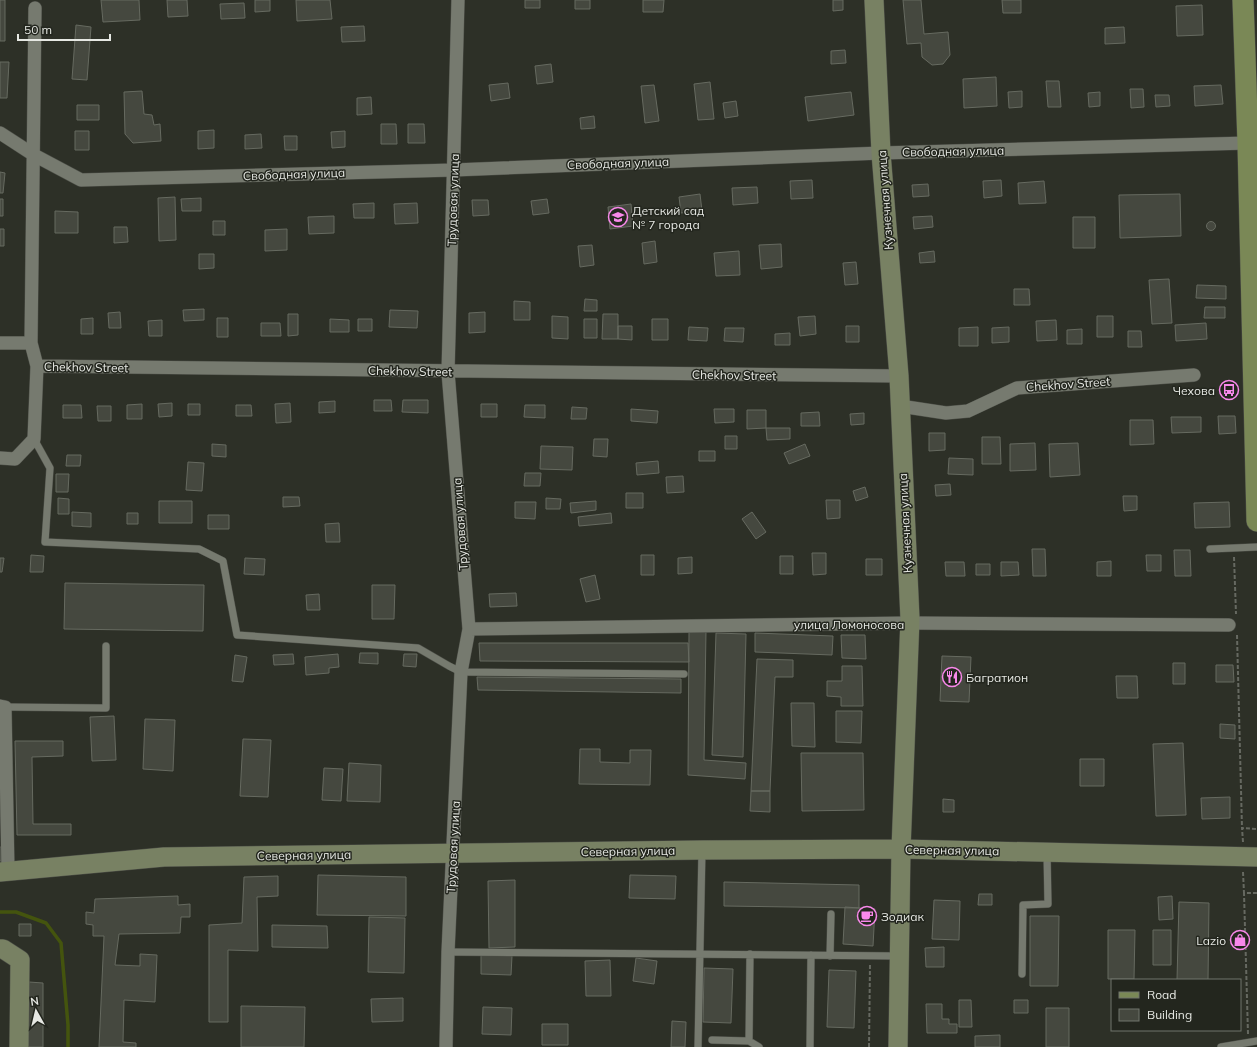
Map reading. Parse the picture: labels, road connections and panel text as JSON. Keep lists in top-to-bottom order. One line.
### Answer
{"streets":{"street":["Свободная улица","Трудовая улица","Кузнечная улица","Chekhov Street","улица Ломоносова","Северная улица"]},"crossings":[["Свободная улица","Трудовая улица"],["Свободная улица","Кузнечная улица"],["Трудовая улица","Chekhov Street"],["Трудовая улица","улица Ломоносова"],["Трудовая улица","Северная улица"],["Кузнечная улица","Chekhov Street"],["Кузнечная улица","улица Ломоносова"],["Кузнечная улица","Северная улица"]],"places":{"school or university":["Детский сад № 7 города"],"bus stop":["Чехова"],"restaurant":["Багратион"],"cafe":["Зодиак"],"shop":["Lazio"]},"legend":["Road","Building"],"scale_bar":"50 m","north":"top"}
